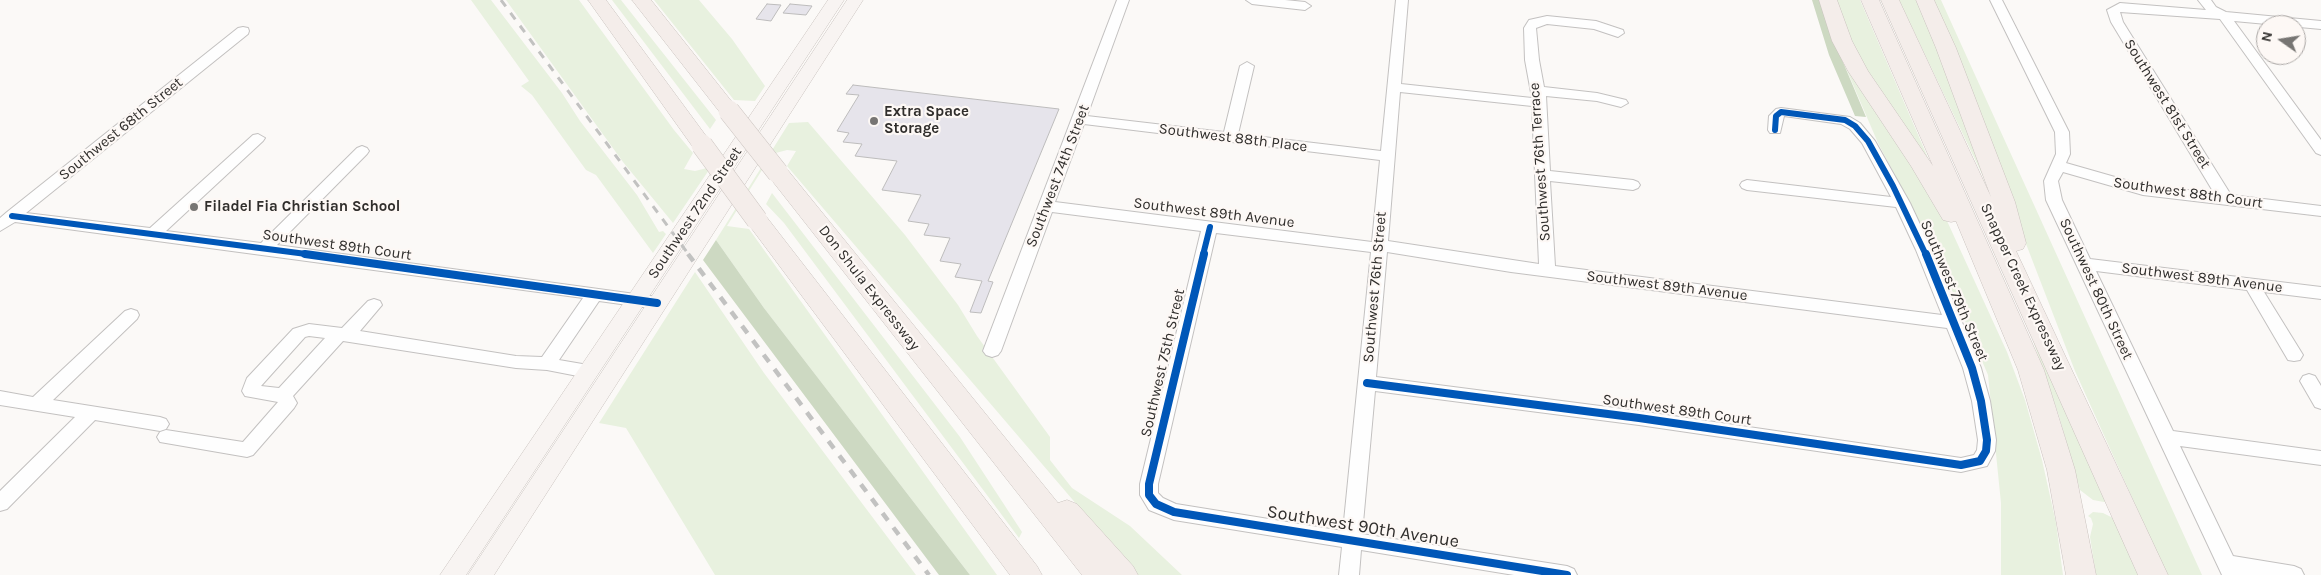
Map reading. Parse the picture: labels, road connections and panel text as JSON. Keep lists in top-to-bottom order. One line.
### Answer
{"streets":{"highway":["Snapper Creek Expressway","Don Shula Expressway"],"main road":["Southwest 72nd Street"],"street":["Southwest 81st Street","Southwest 68th Street","Southwest 88th Place","Southwest 76th Terrace","Southwest 74th Street","Southwest 88th Court","Southwest 89th Avenue","Southwest 89th Court","Southwest 76th Street","Southwest 80th Street","Southwest 79th Street","Southwest 75th Street","Southwest 90th Avenue"]},"crossings":[["Southwest 81st Street","Southwest 88th Court"],["Southwest 68th Street","Southwest 89th Court"],["Southwest 88th Place","Southwest 74th Street"],["Southwest 88th Place","Southwest 76th Street"],["Southwest 76th Terrace","Southwest 89th Avenue"],["Southwest 74th Street","Southwest 89th Avenue"],["Southwest 88th Court","Southwest 80th Street"],["Southwest 72nd Street","Southwest 89th Court"],["Southwest 89th Avenue","Southwest 76th Street"],["Southwest 89th Avenue","Southwest 80th Street"],["Southwest 89th Avenue","Southwest 79th Street"],["Southwest 89th Avenue","Southwest 75th Street"],["Southwest 89th Court","Southwest 76th Street"],["Southwest 89th Court","Southwest 79th Street"],["Southwest 76th Street","Southwest 90th Avenue"],["Southwest 75th Street","Southwest 90th Avenue"]],"places":["Extra Space Storage","Filadel Fia Christian School"],"north":"left"}
